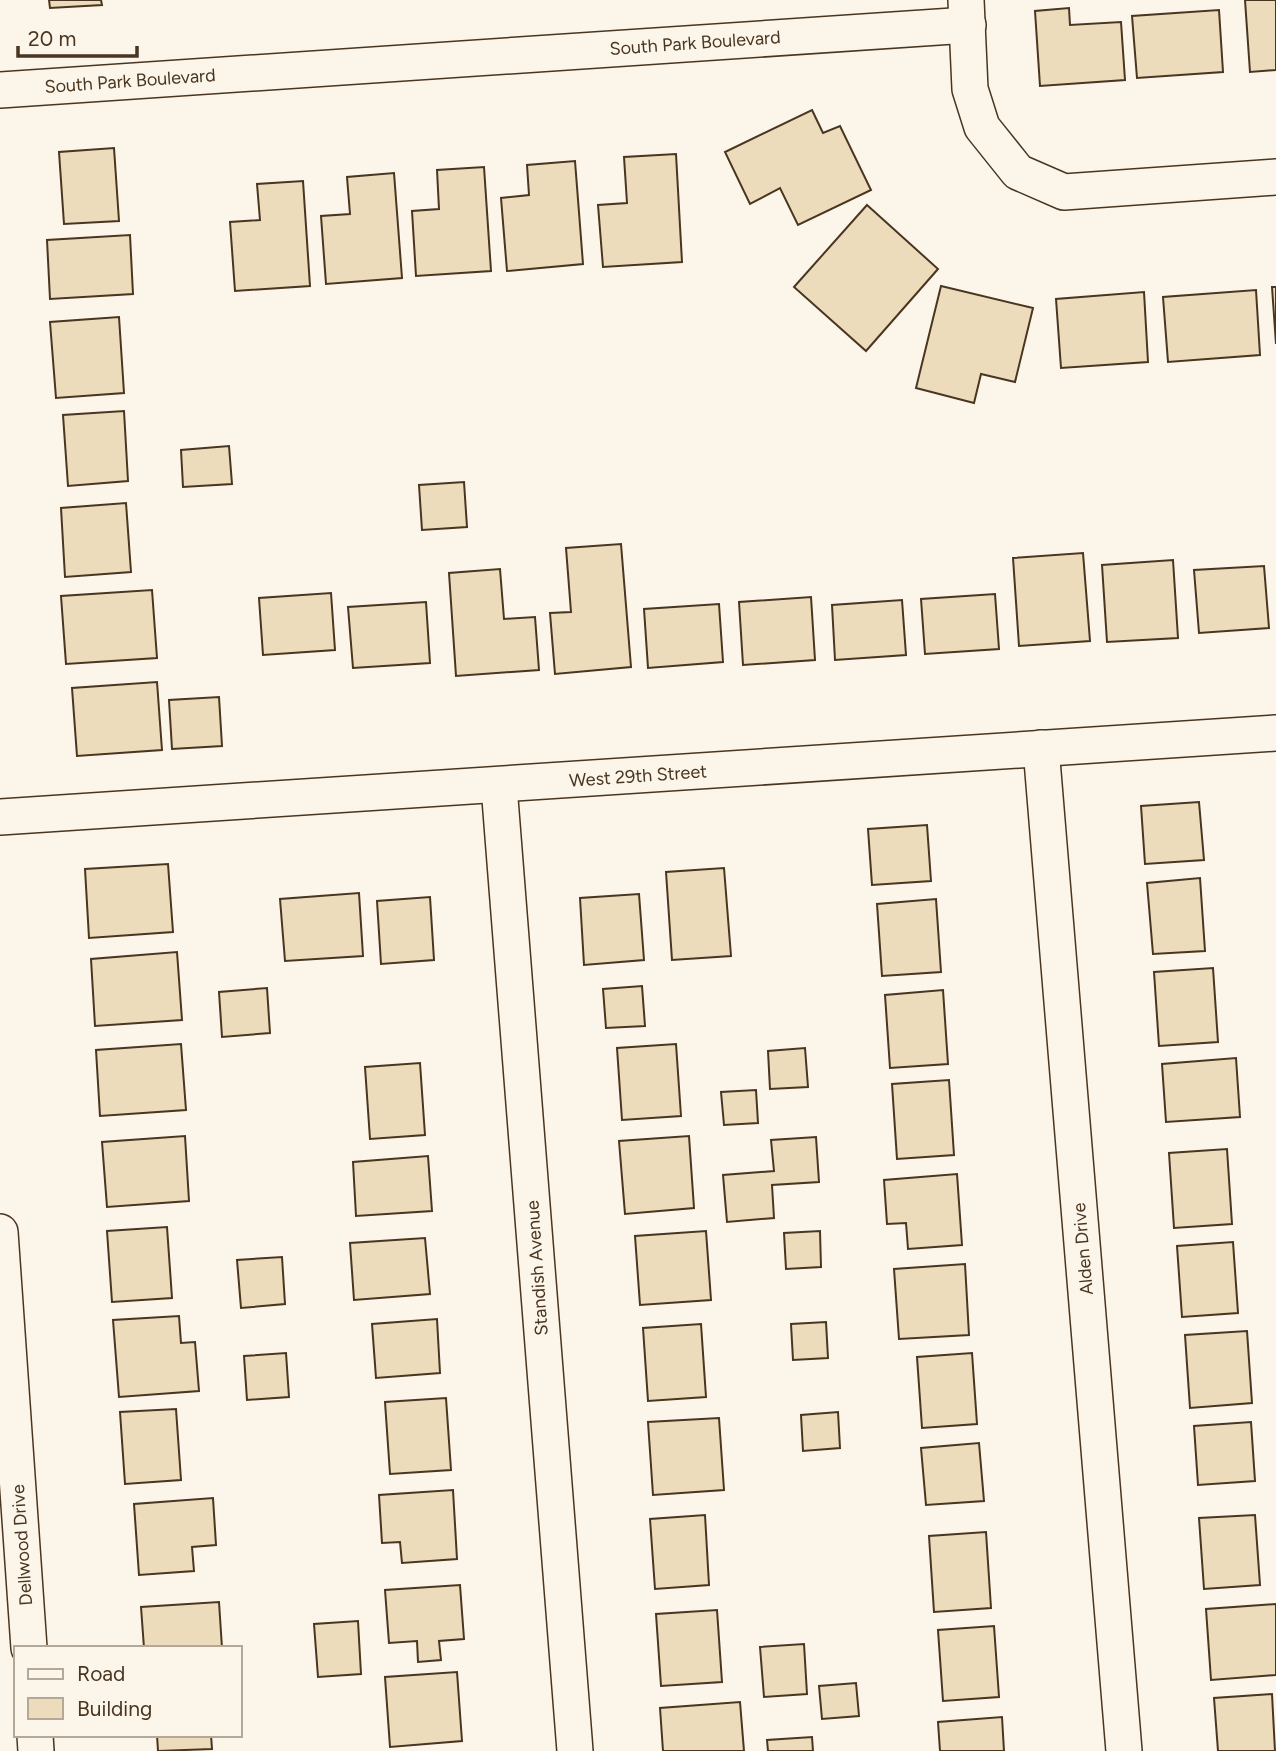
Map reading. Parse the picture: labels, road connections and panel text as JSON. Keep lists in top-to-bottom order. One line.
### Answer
{"streets":{"street":["South Park Boulevard","West 29th Street","Alden Drive","Standish Avenue","Dellwood Drive"]},"crossings":[["West 29th Street","Alden Drive"],["West 29th Street","Standish Avenue"]],"legend":["Road","Building"],"scale_bar":"20 m"}
